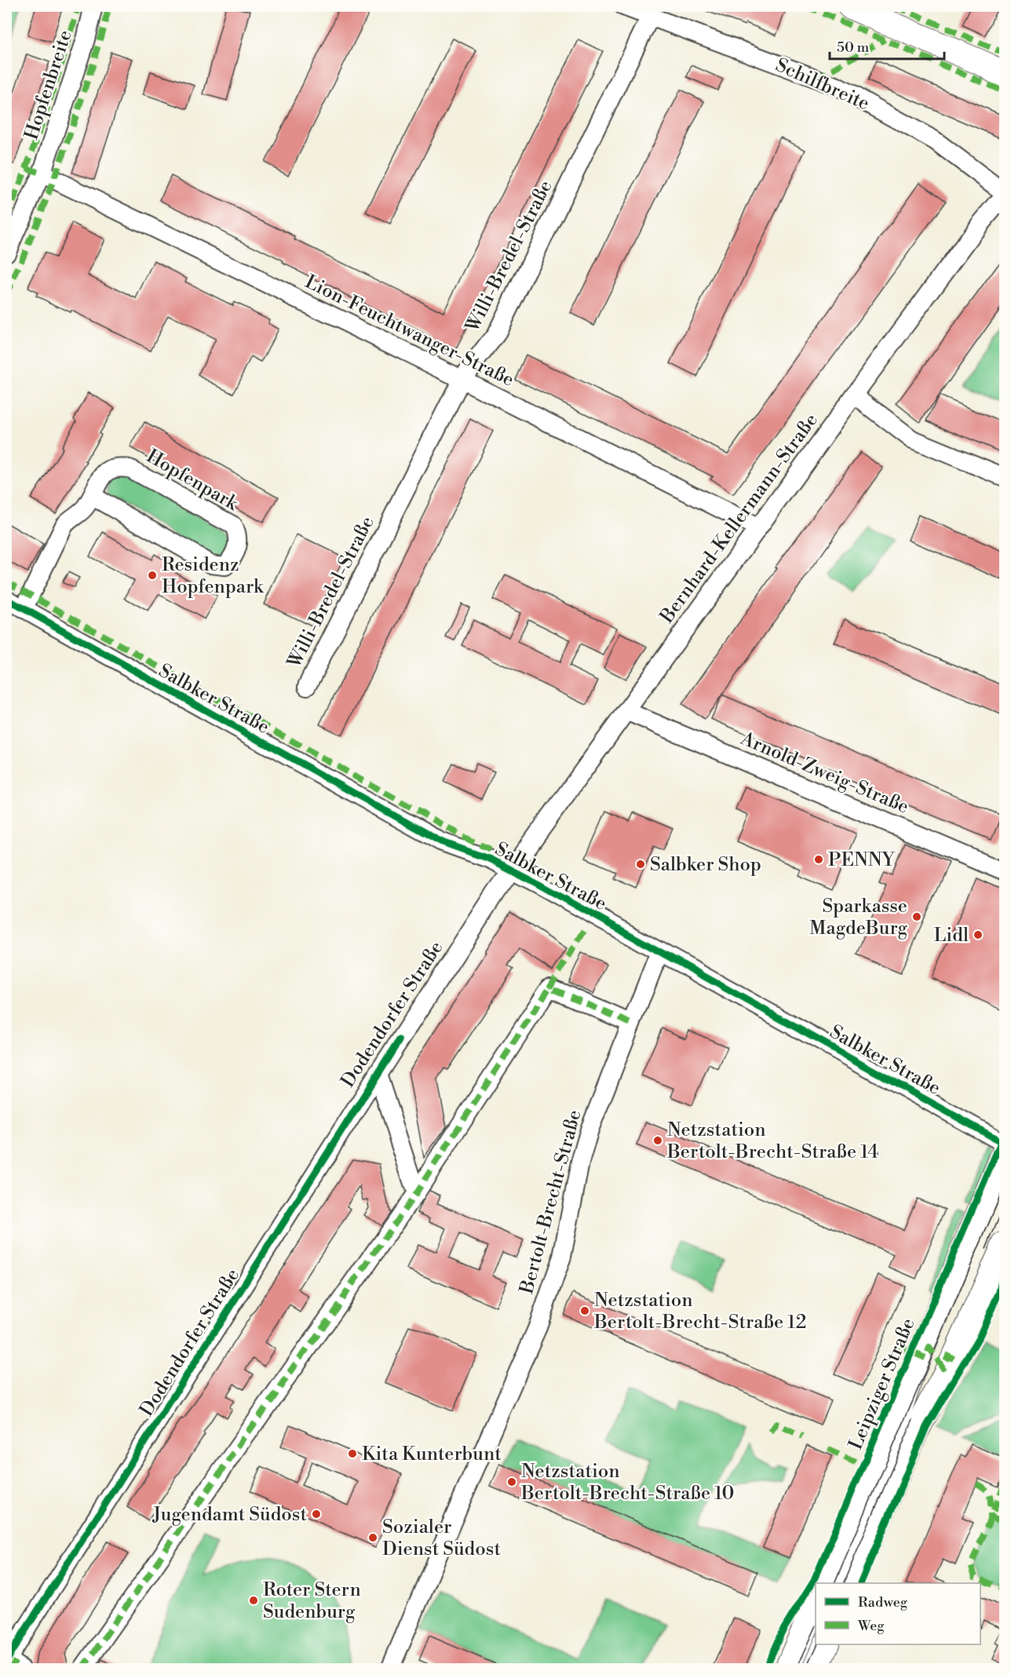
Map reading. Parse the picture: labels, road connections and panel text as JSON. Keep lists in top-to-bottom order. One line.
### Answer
{"streets":{"main road":["Leipziger Straße"],"street":["Schilfbreite","Hopfenbreite","Willi-Bredel-Straße","Lion-Feuchtwanger-Straße","Hopfenpark","Bernhard-Kellermann-Straße","Salbker Straße","Arnold-Zweig-Straße","Dodendorfer Straße","Bertolt-Brecht-Straße"]},"crossings":[["Schilfbreite","Willi-Bredel-Straße"],["Schilfbreite","Bernhard-Kellermann-Straße"],["Hopfenbreite","Lion-Feuchtwanger-Straße"],["Willi-Bredel-Straße","Lion-Feuchtwanger-Straße"],["Lion-Feuchtwanger-Straße","Bernhard-Kellermann-Straße"],["Hopfenpark","Salbker Straße"],["Bernhard-Kellermann-Straße","Salbker Straße"],["Bernhard-Kellermann-Straße","Arnold-Zweig-Straße"],["Bernhard-Kellermann-Straße","Dodendorfer Straße"],["Salbker Straße","Dodendorfer Straße"],["Salbker Straße","Bertolt-Brecht-Straße"]],"places":["Residenz Hopfenpark","PENNY","Salbker Shop","Sparkasse MagdeBurg","Lidl","Netzstation Bertolt-Brecht-Straße 14","Netzstation Bertolt-Brecht-Straße 12","Kita Kunterbunt","Netzstation Bertolt-Brecht-Straße 10","Jugendamt Südost","Sozialer Dienst Südost","Roter Stern Sudenburg"],"legend":["Radweg","Weg"],"scale_bar":"50 m"}
